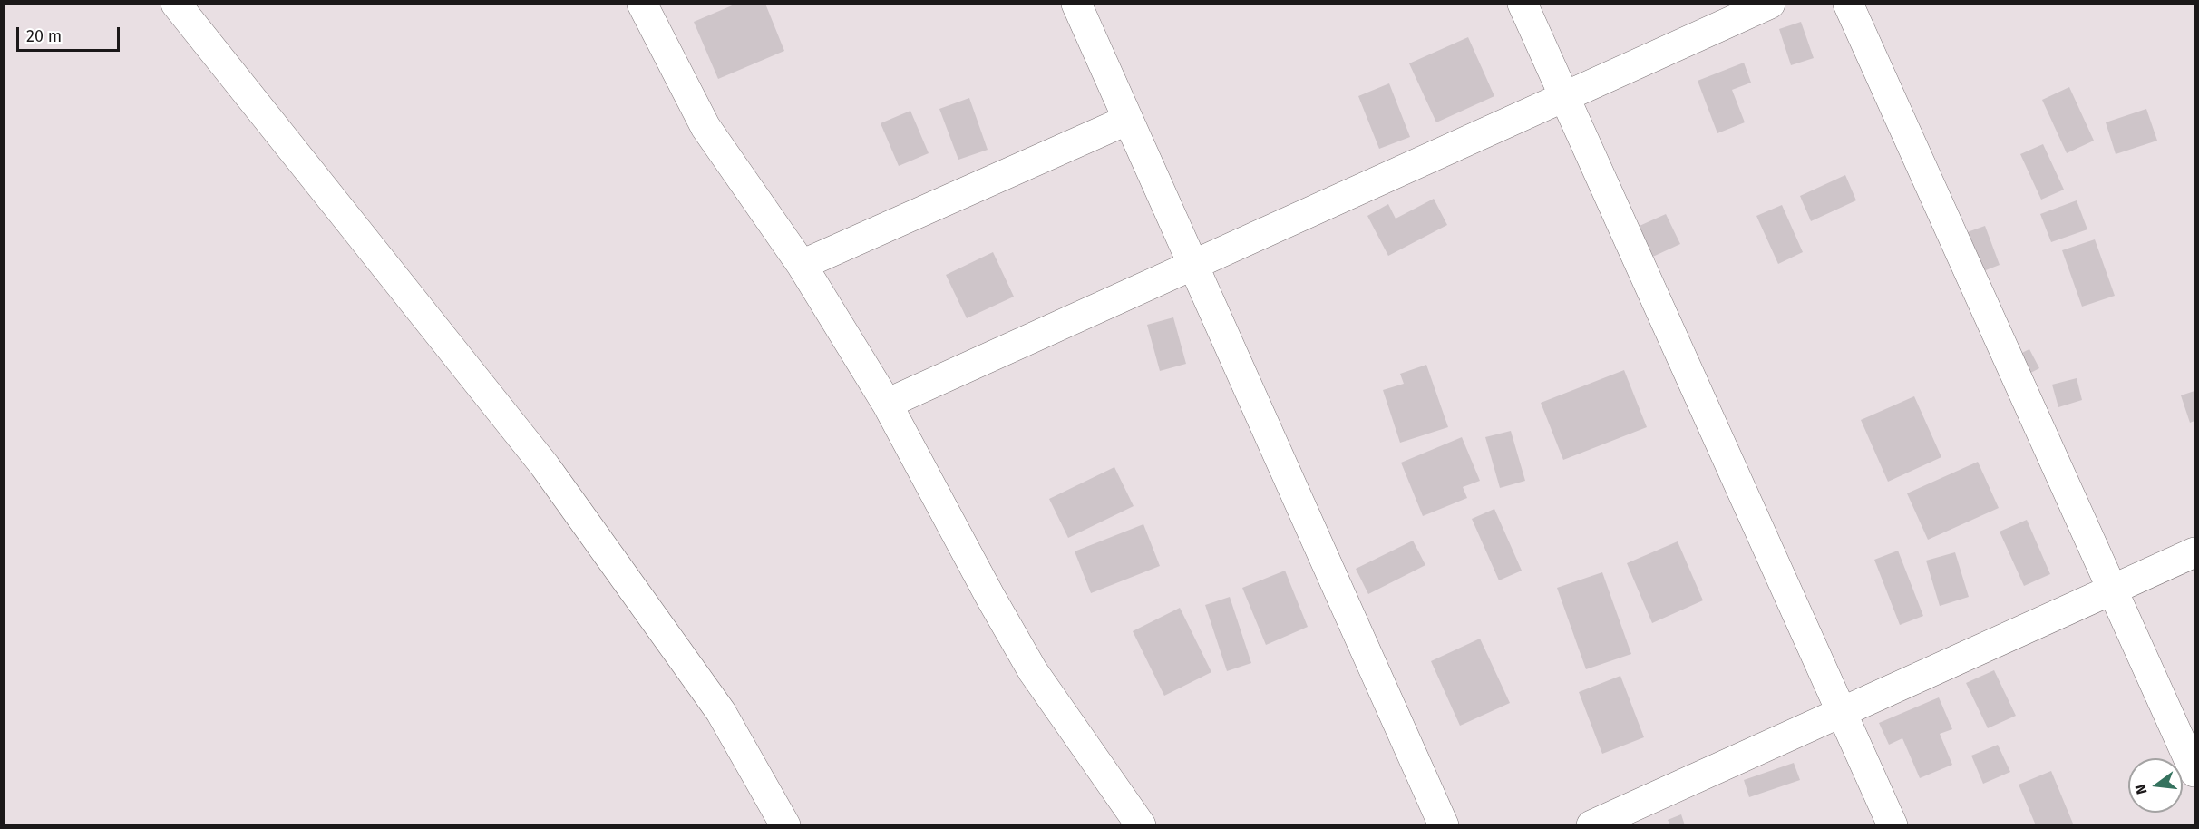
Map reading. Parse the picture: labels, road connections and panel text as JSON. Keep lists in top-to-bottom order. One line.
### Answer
{"scale_bar":"20 m","north":"left"}
